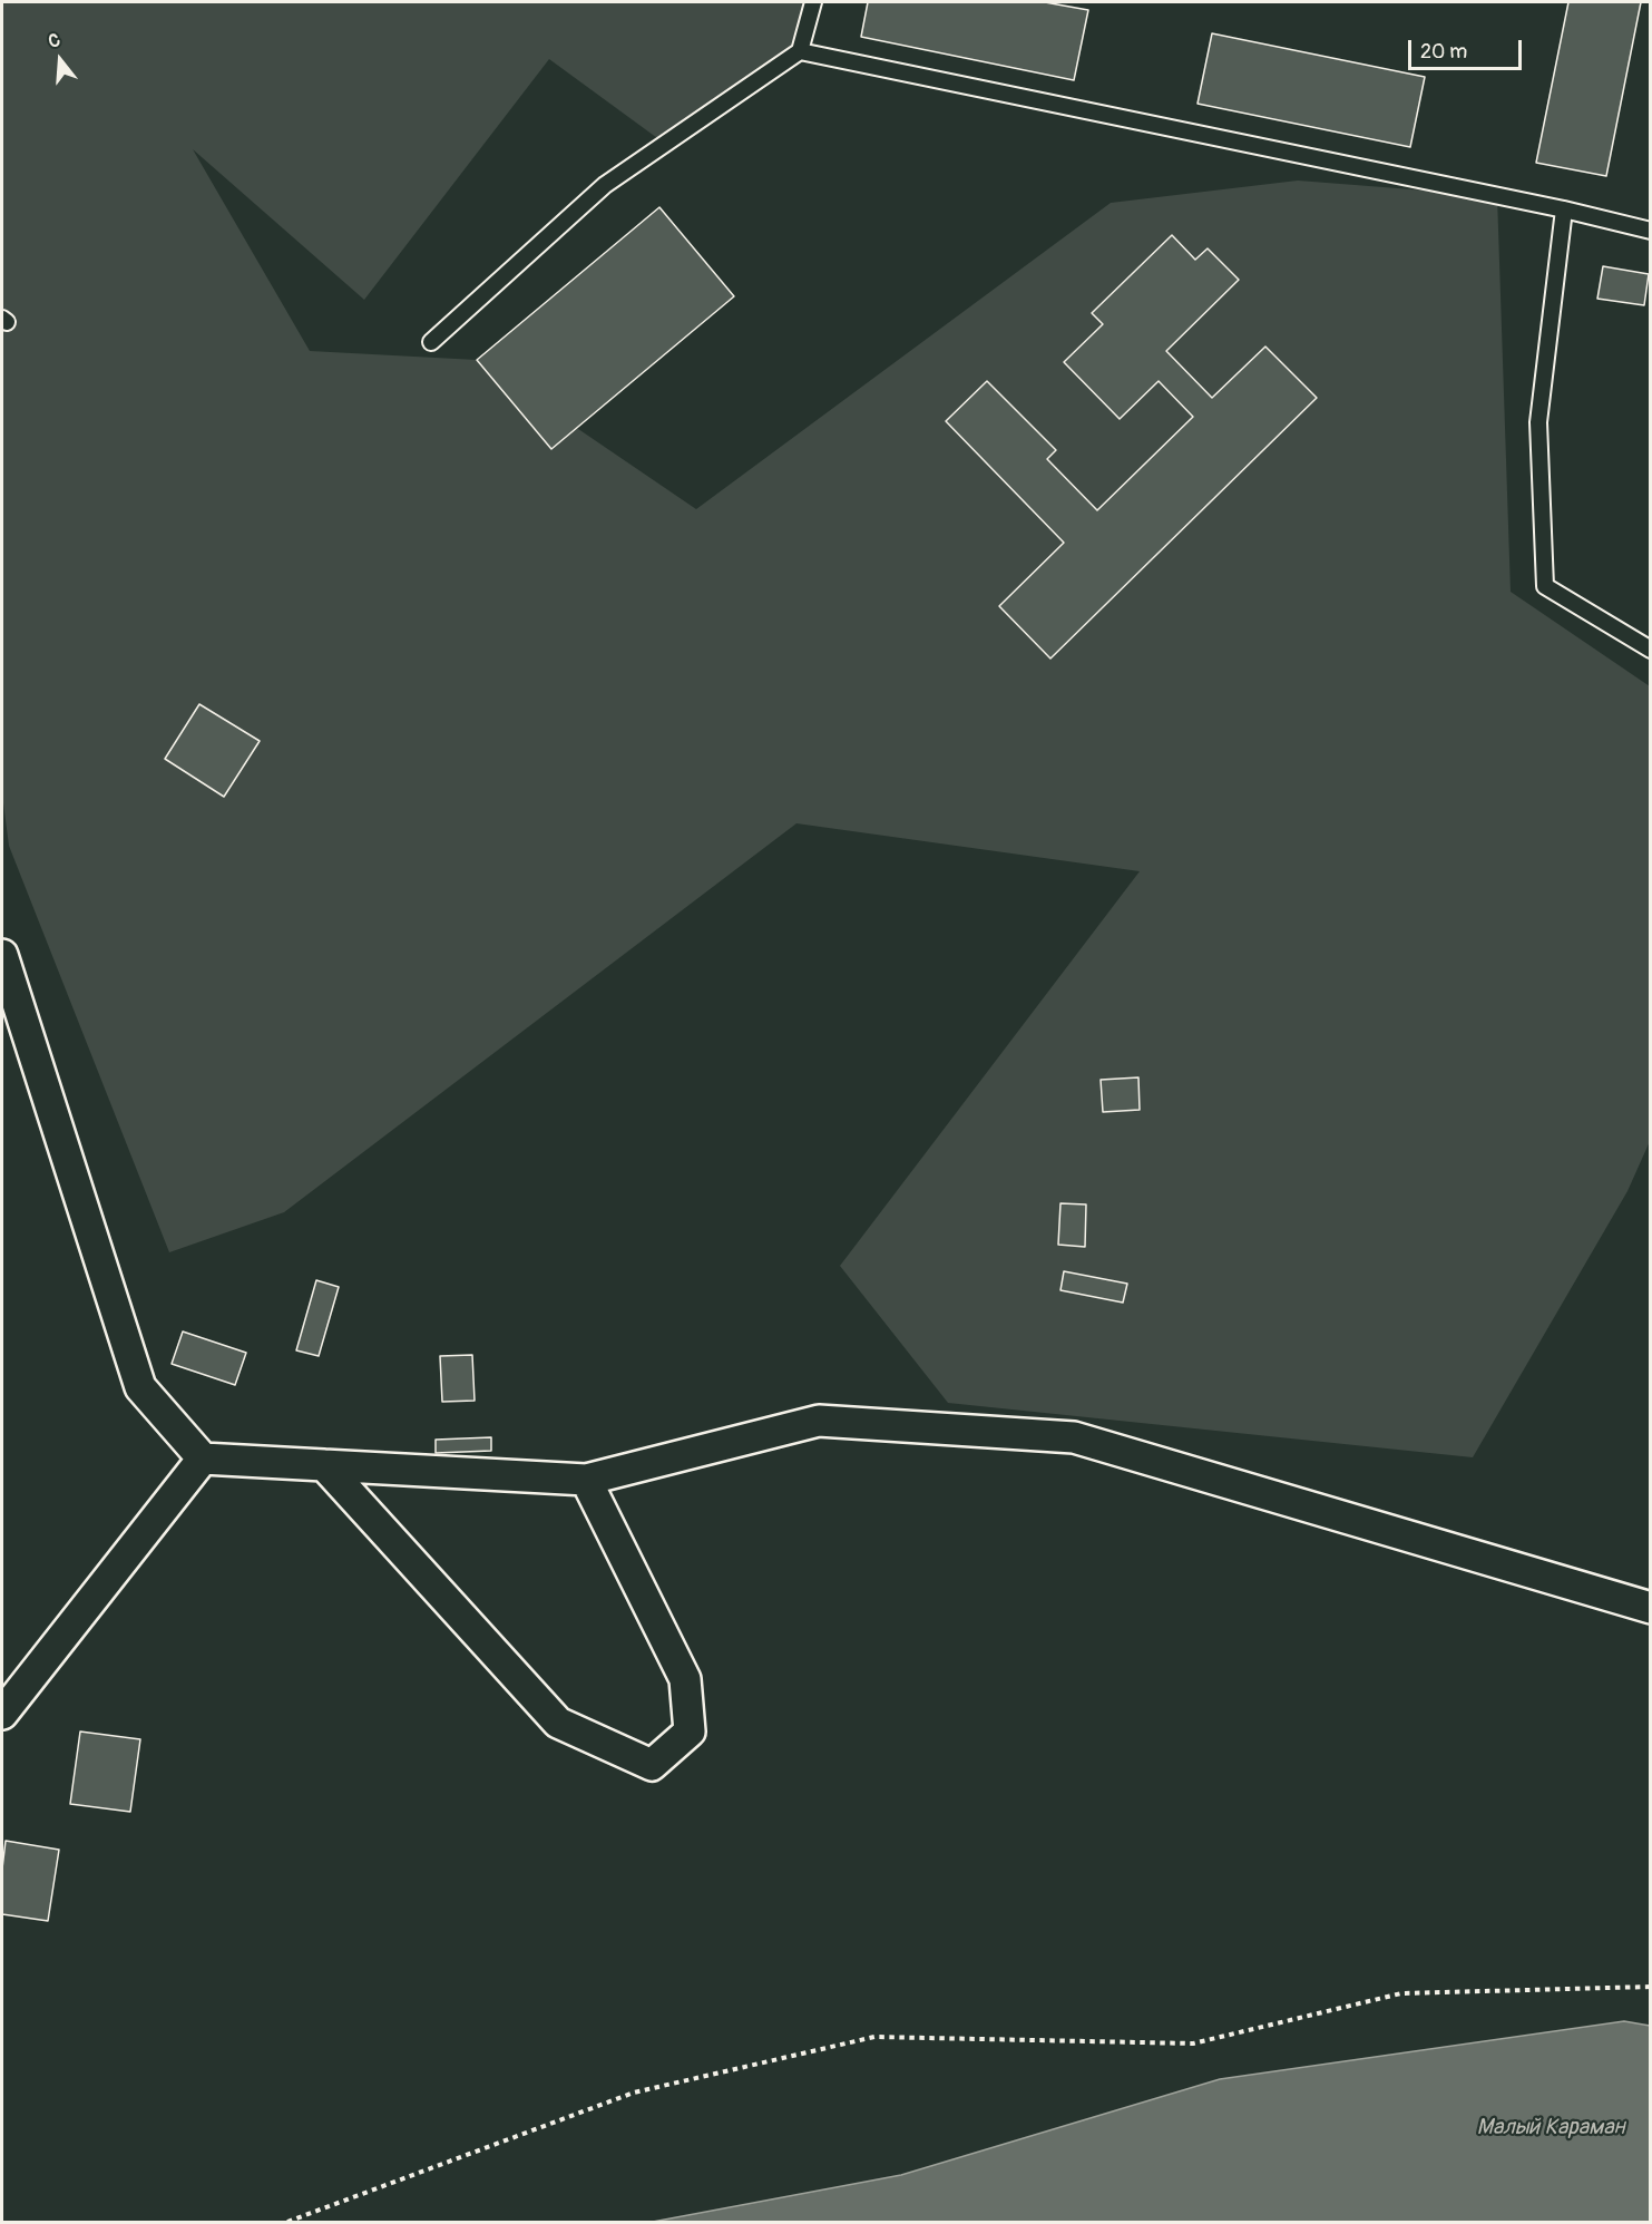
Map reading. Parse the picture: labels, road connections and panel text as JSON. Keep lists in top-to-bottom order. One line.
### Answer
{"water":["Малый Караман"],"scale_bar":"20 m","north":"top"}
